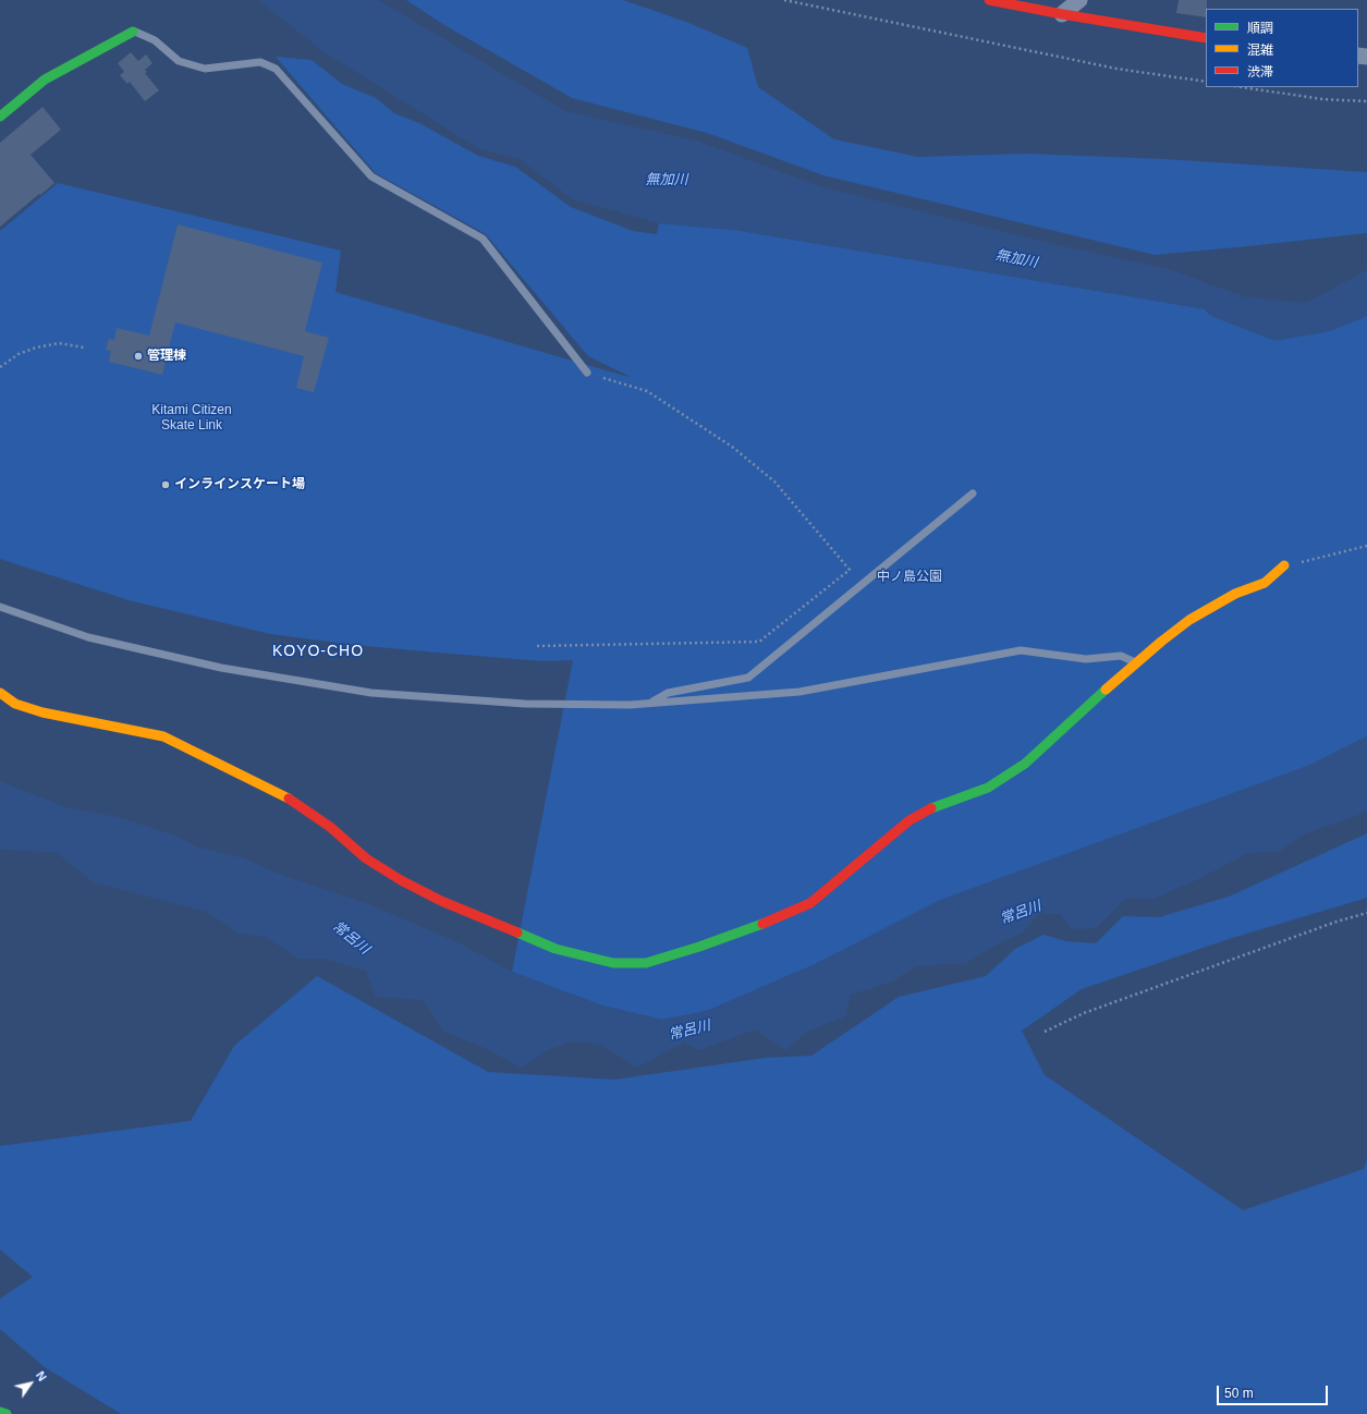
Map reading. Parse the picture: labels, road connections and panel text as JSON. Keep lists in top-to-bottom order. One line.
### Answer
{"districts":["KOYO-CHO"],"water":["無加川","常呂川"],"parks":["Kitami Citizen Skate Link","中ノ島公園"],"places":["管理棟","インラインスケート場"],"legend":["順調","混雑","渋滞"],"scale_bar":"50 m","north":"top right"}
